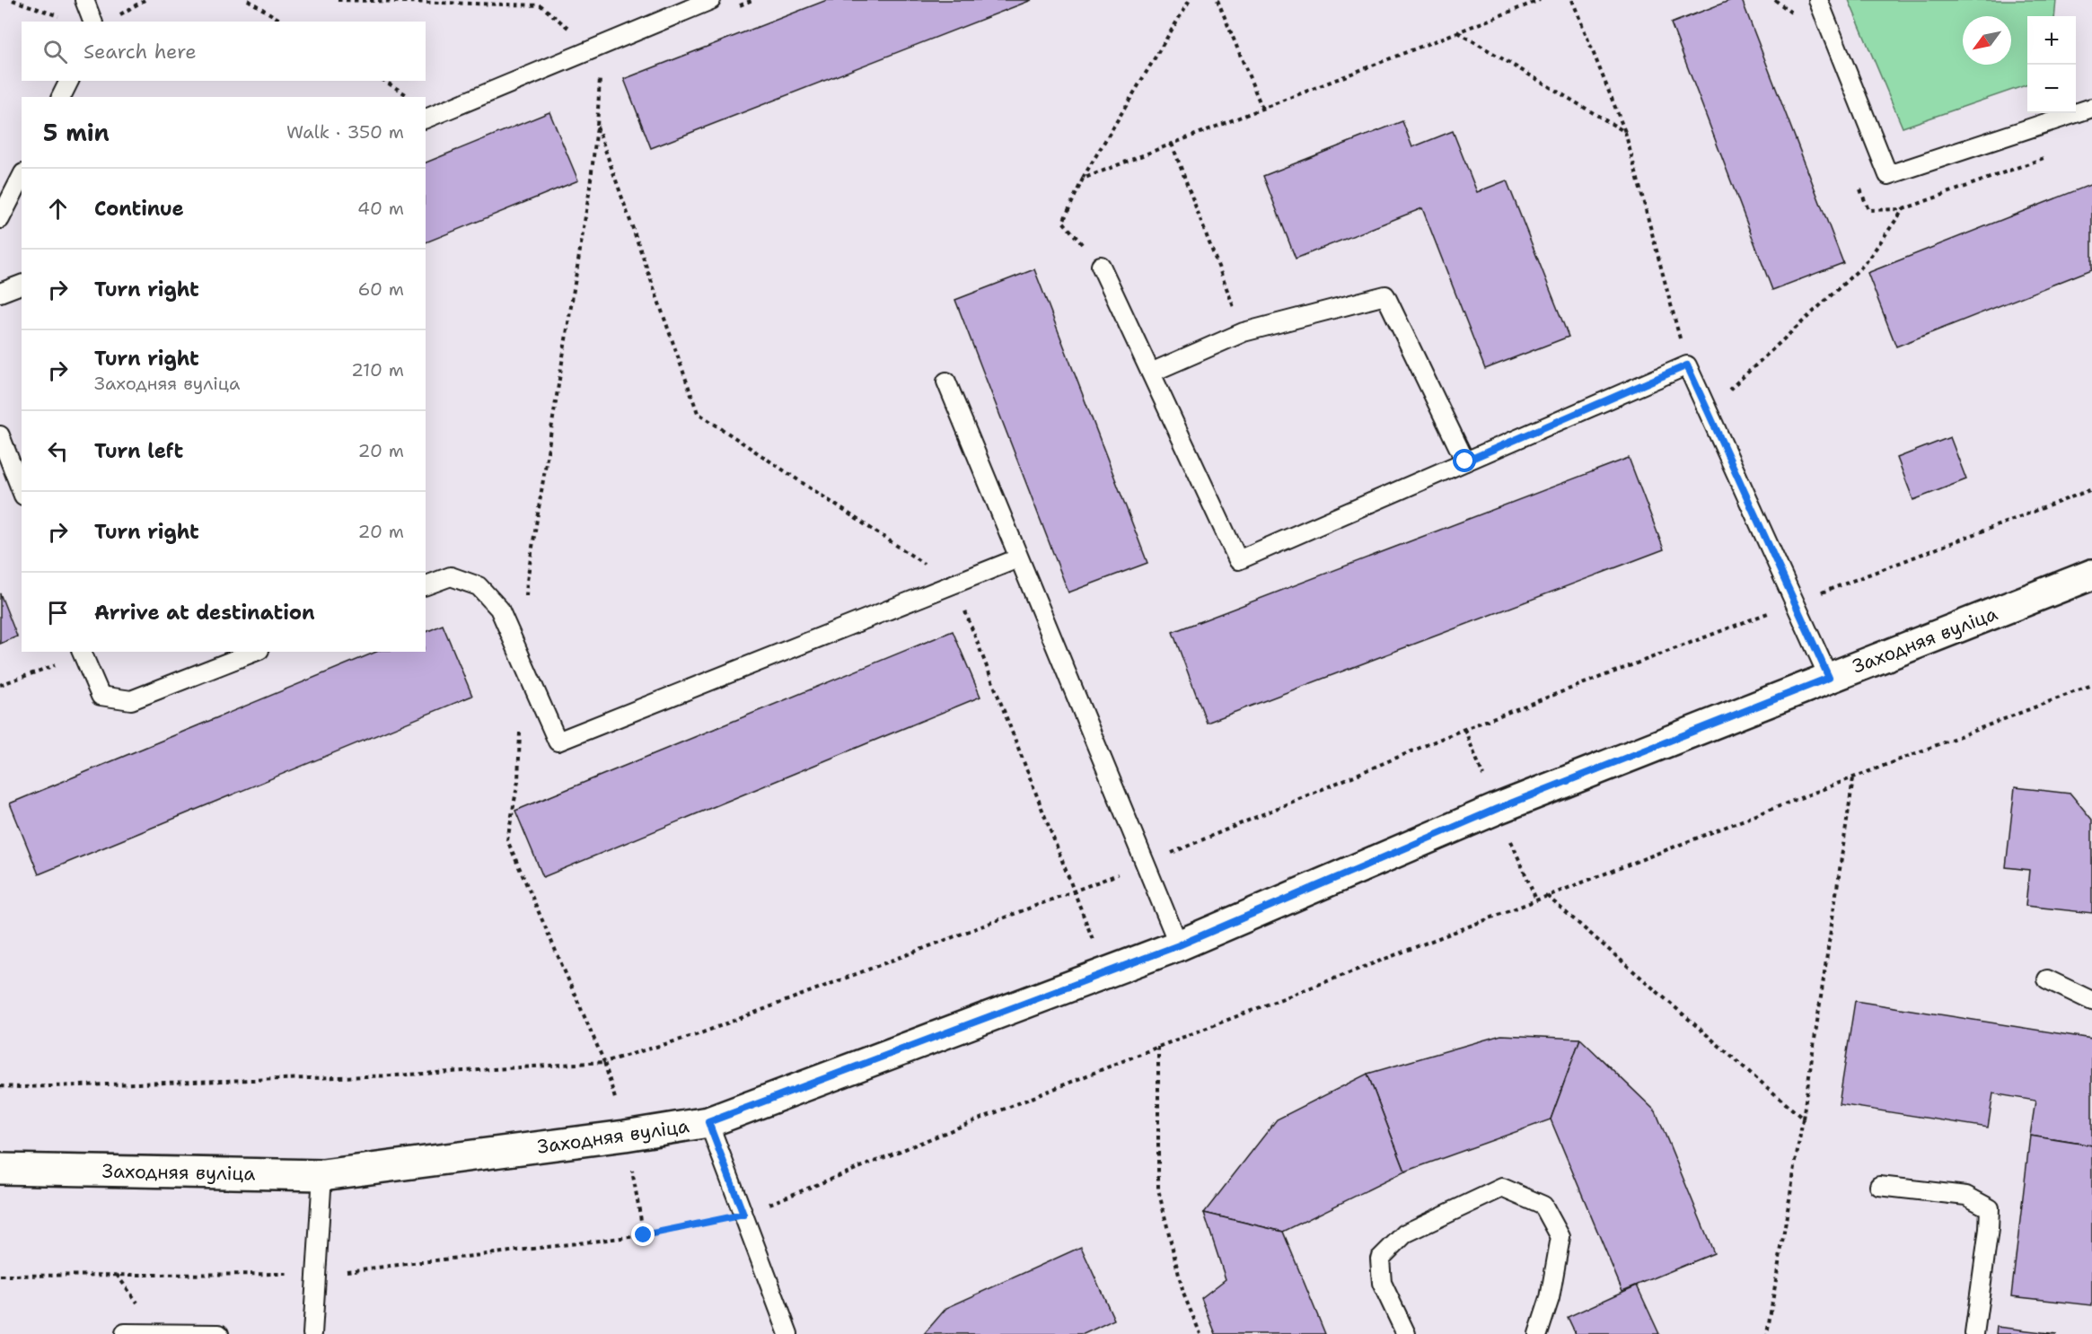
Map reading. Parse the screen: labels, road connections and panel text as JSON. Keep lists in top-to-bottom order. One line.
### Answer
{"streets":{"street":["Заходняя вуліца"]},"north":"bottom left","page":{"map_buttons":["+","−"],"search":"Search here","heading":["5 min","Walk · 350 m"],"list":[["Continue","40 m"],["Turn right","60 m"],["Turn right","Заходняя вуліца","210 m"],["Turn left","20 m"],["Turn right","20 m"],"Arrive at destination"]}}
